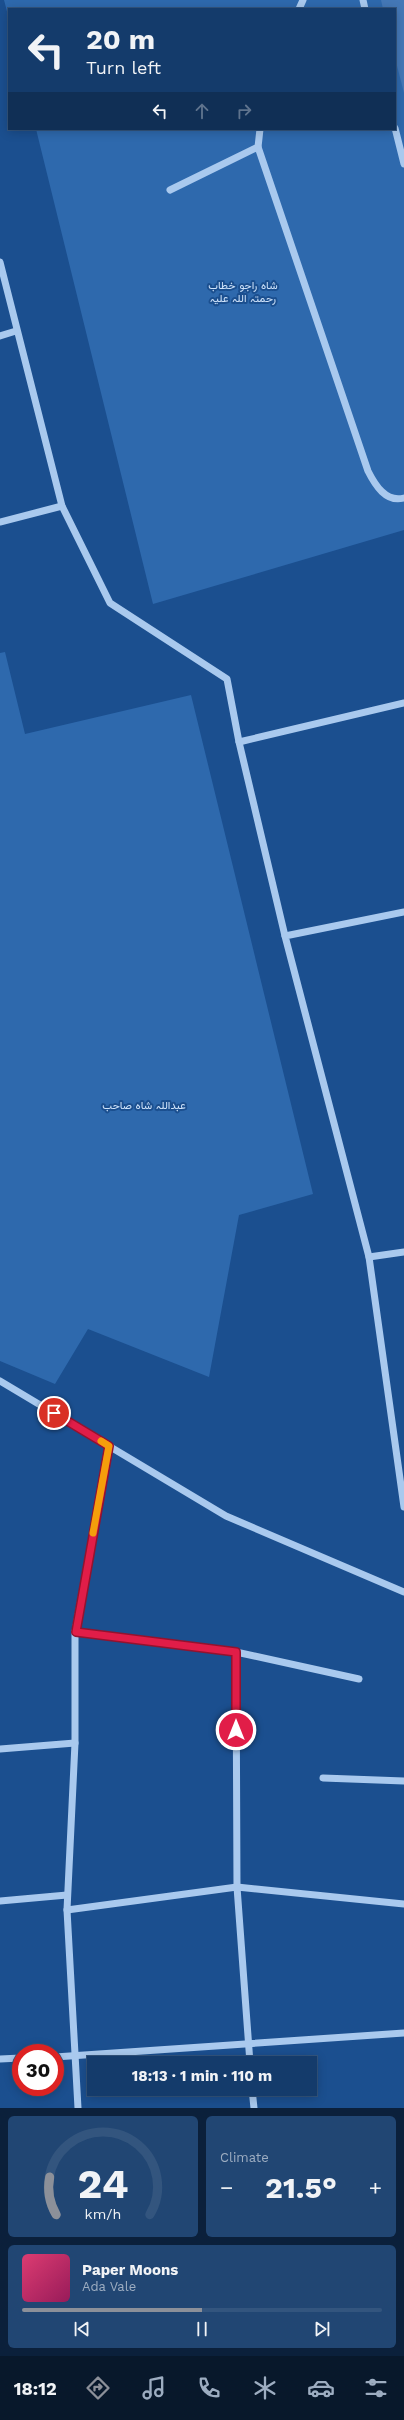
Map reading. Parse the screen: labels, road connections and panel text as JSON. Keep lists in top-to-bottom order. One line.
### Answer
{"parks":["شاہ راجو خطاب رحمتہ اللہ علیہ","عبداللہ شاہ صاحب"],"page":{"turn":["20 m","Turn left"],"limit":"30","trip":"18:13 · 1 min · 110 m","tile":"Climate","heat":["−","21.5°","+"],"song":["Paper Moons","Ada Vale"],"tabs":"18:12","gauge":["24","km/h"]}}
